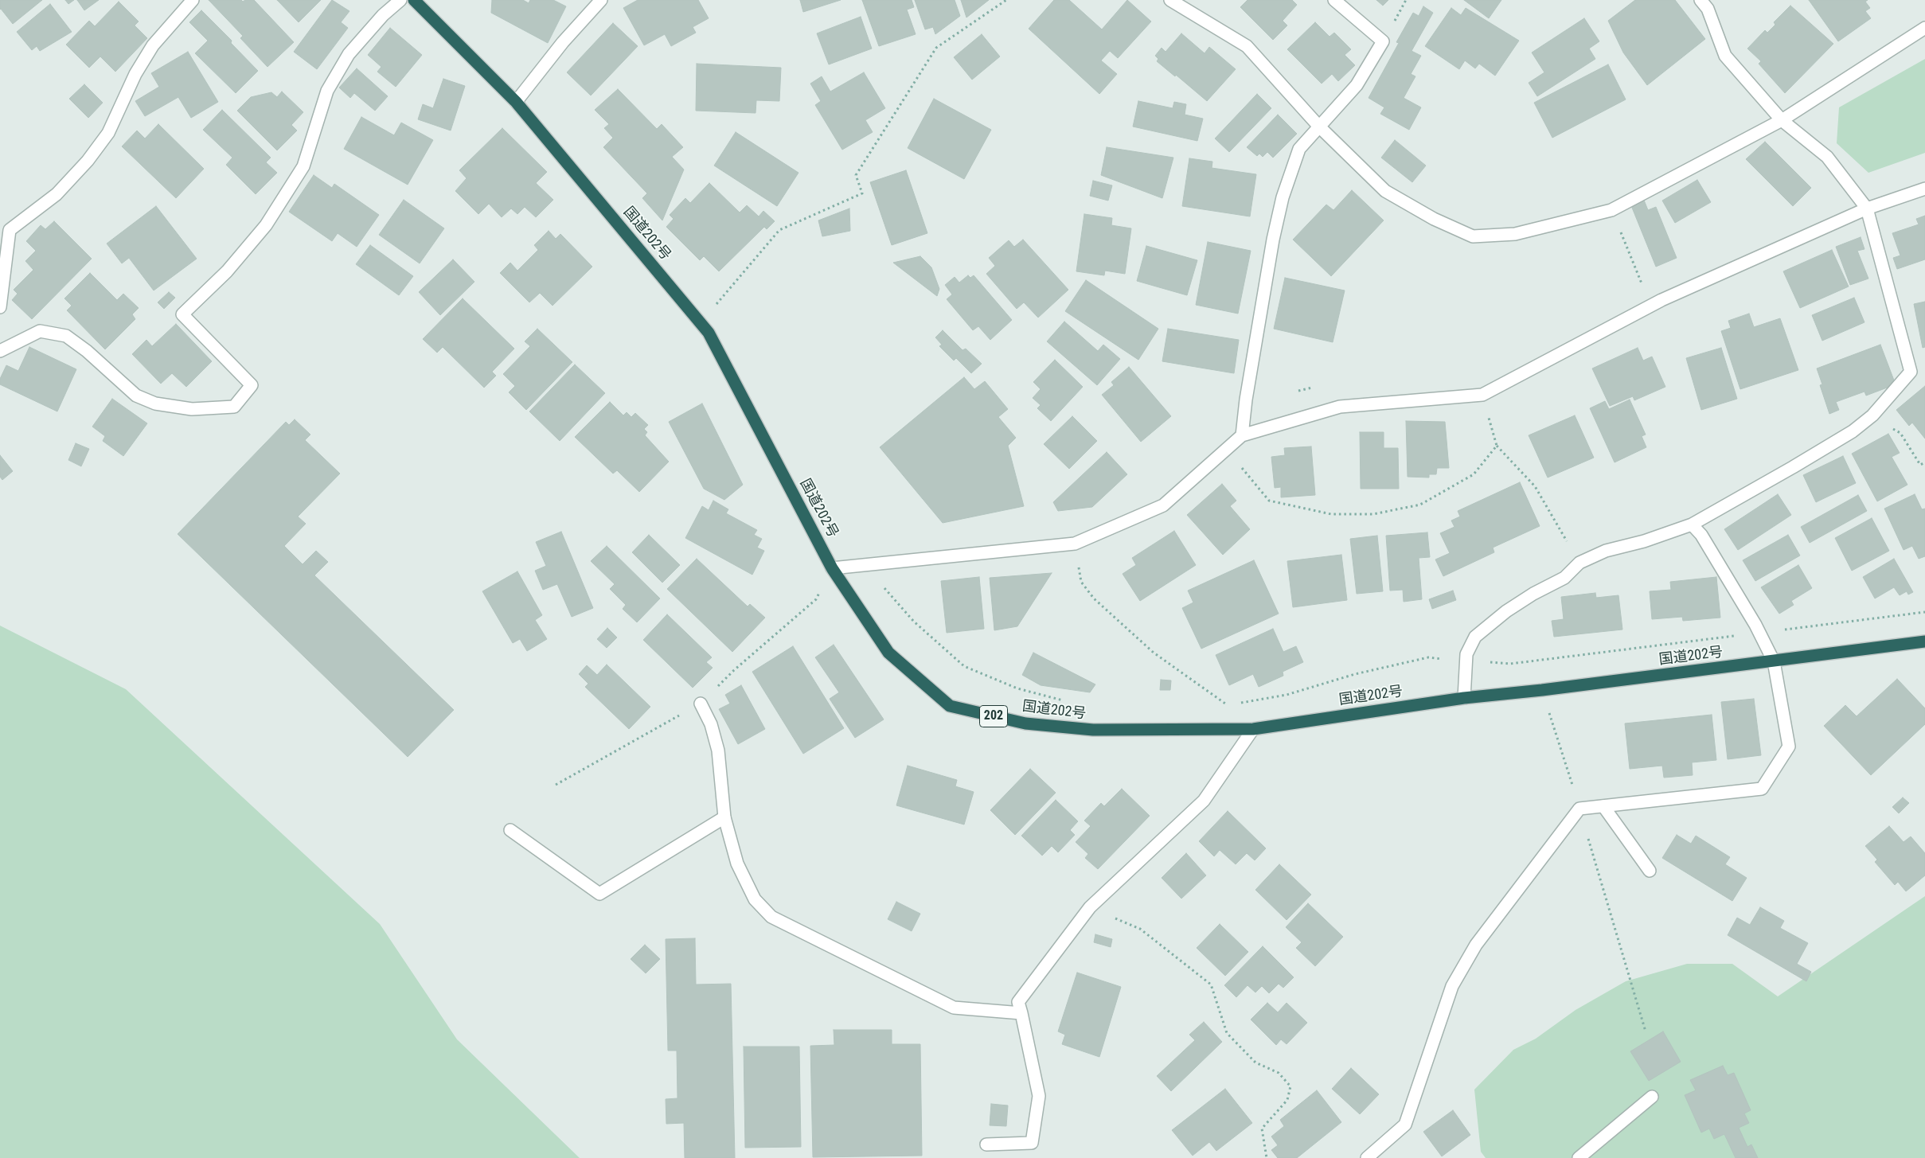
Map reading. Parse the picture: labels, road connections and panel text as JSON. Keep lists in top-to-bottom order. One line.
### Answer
{"streets":{"highway":["国道202号","202"]}}
